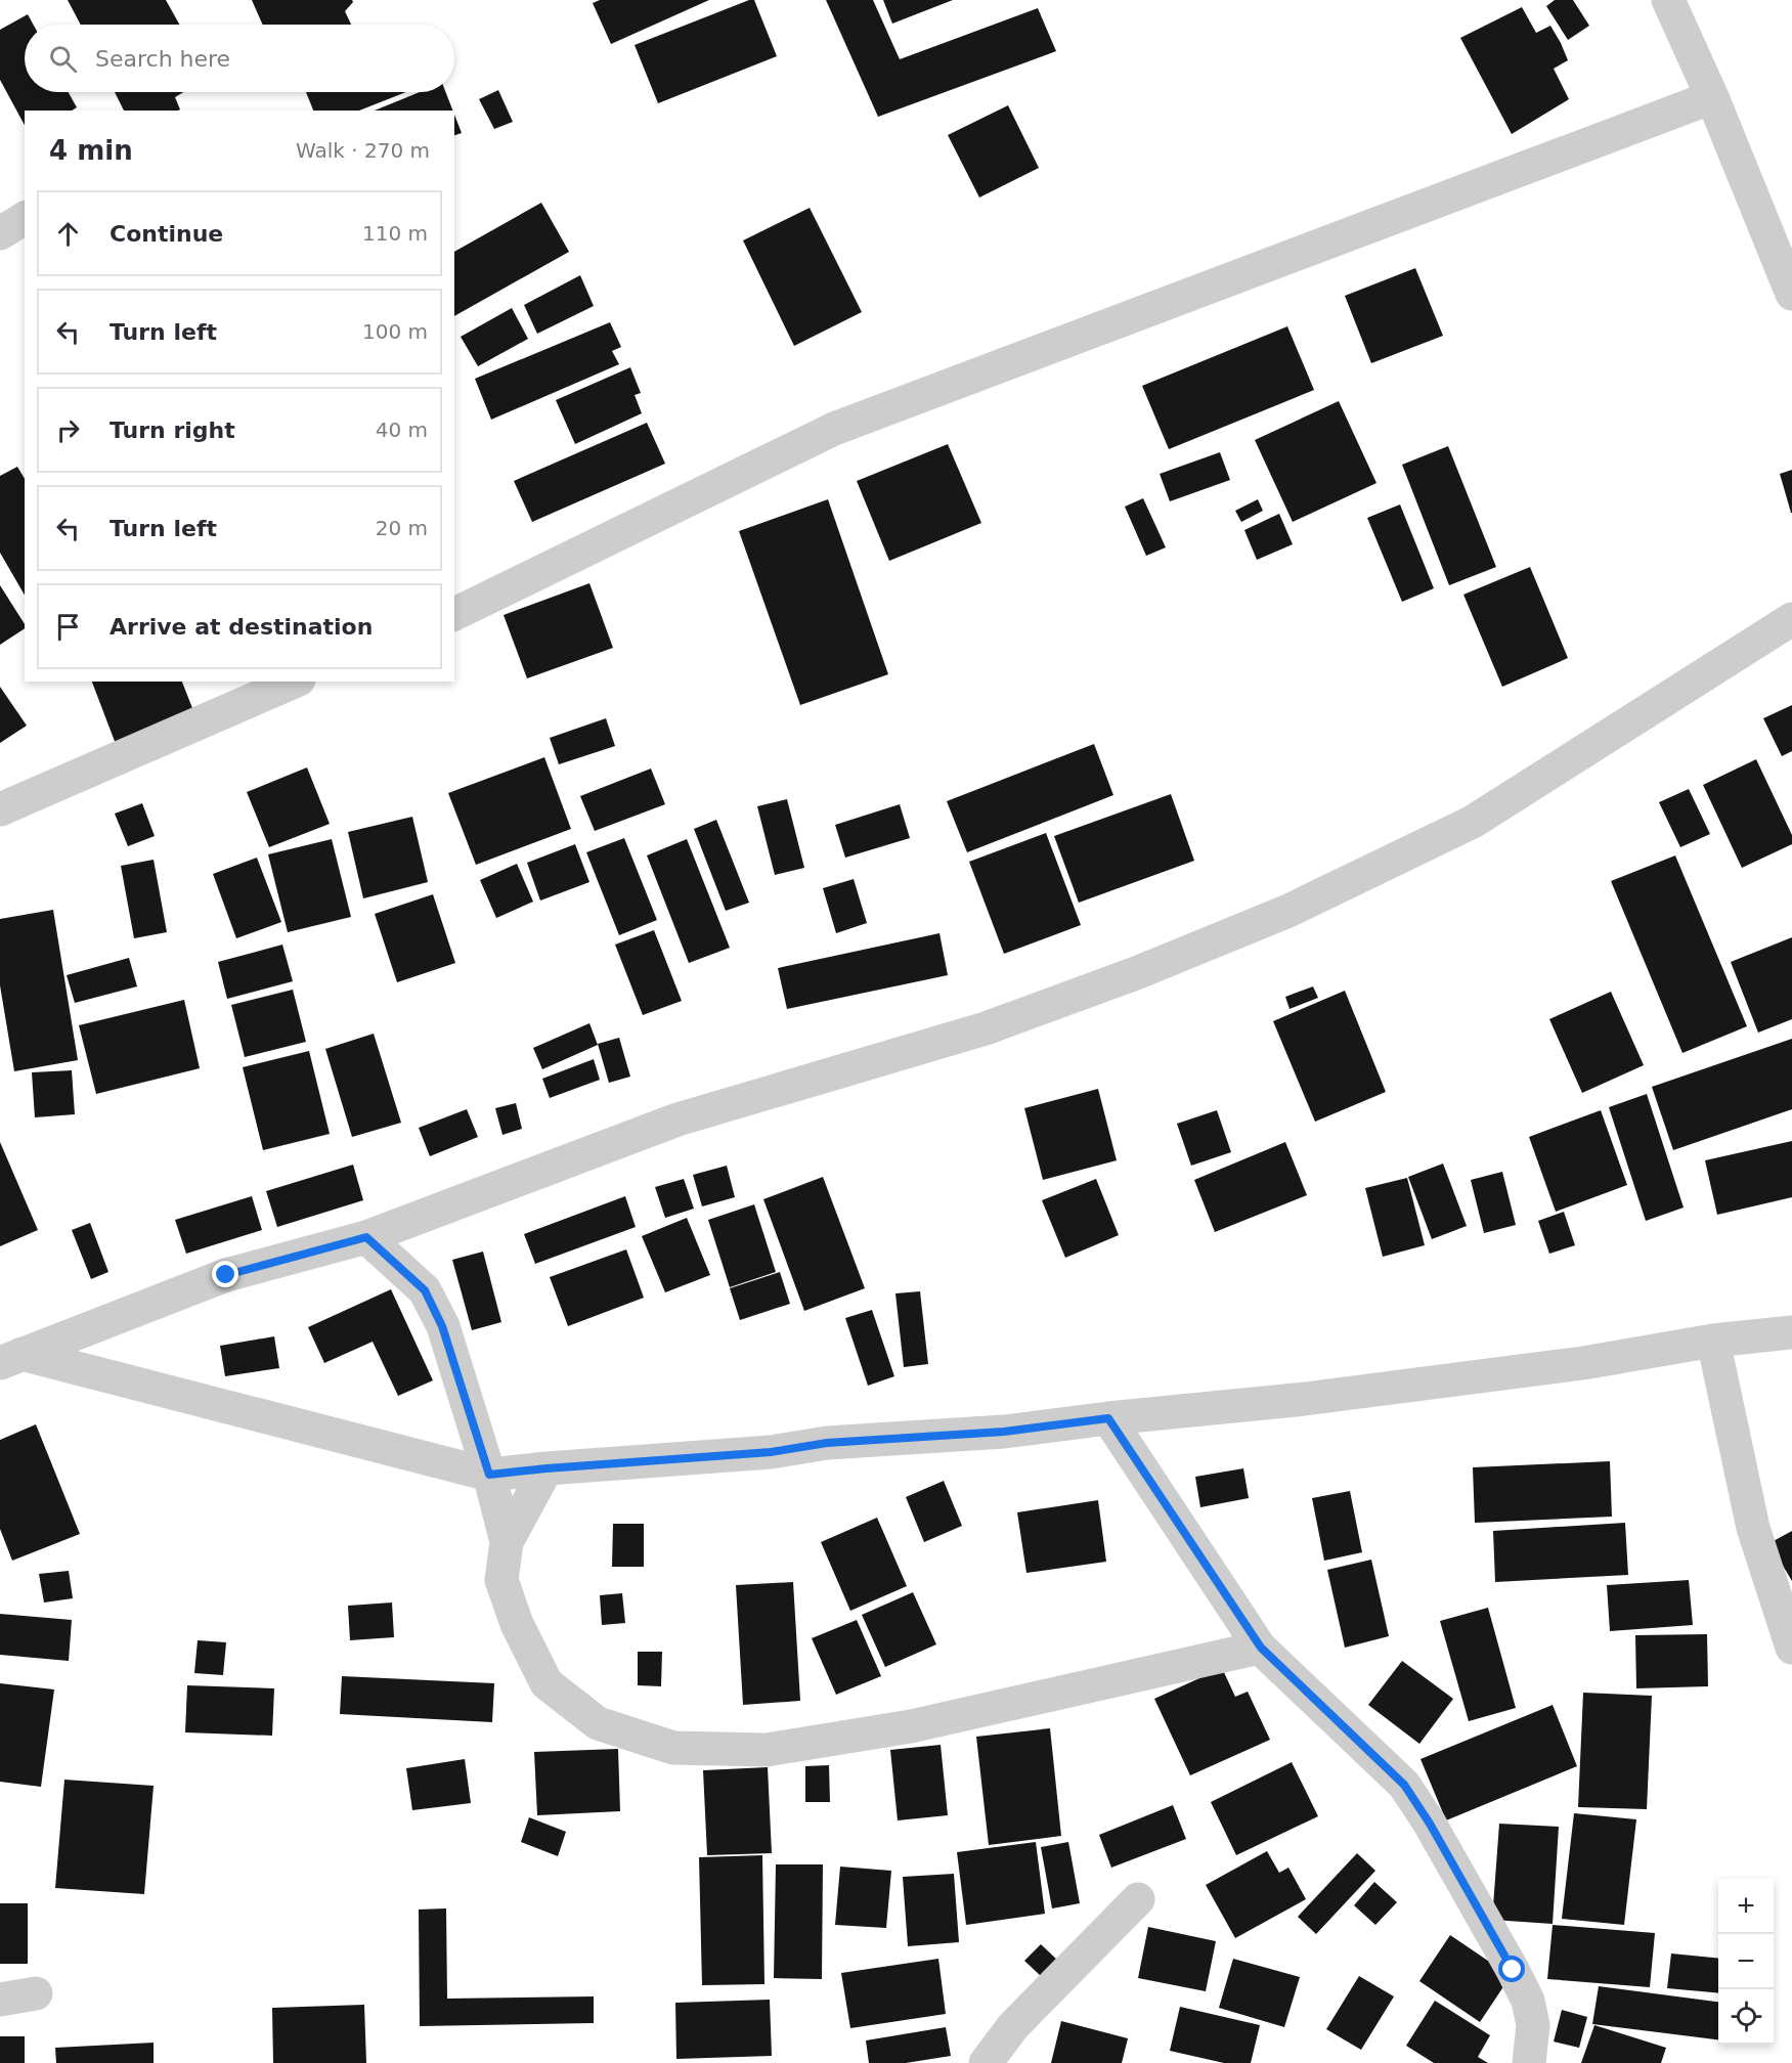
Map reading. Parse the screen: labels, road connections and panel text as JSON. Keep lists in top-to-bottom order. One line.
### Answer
{"page":{"search":"Search here","heading":["4 min","Walk · 270 m"],"list":[["Continue","110 m"],["Turn left","100 m"],["Turn right","40 m"],["Turn left","20 m"],"Arrive at destination"],"map_buttons":["+","−"]}}
